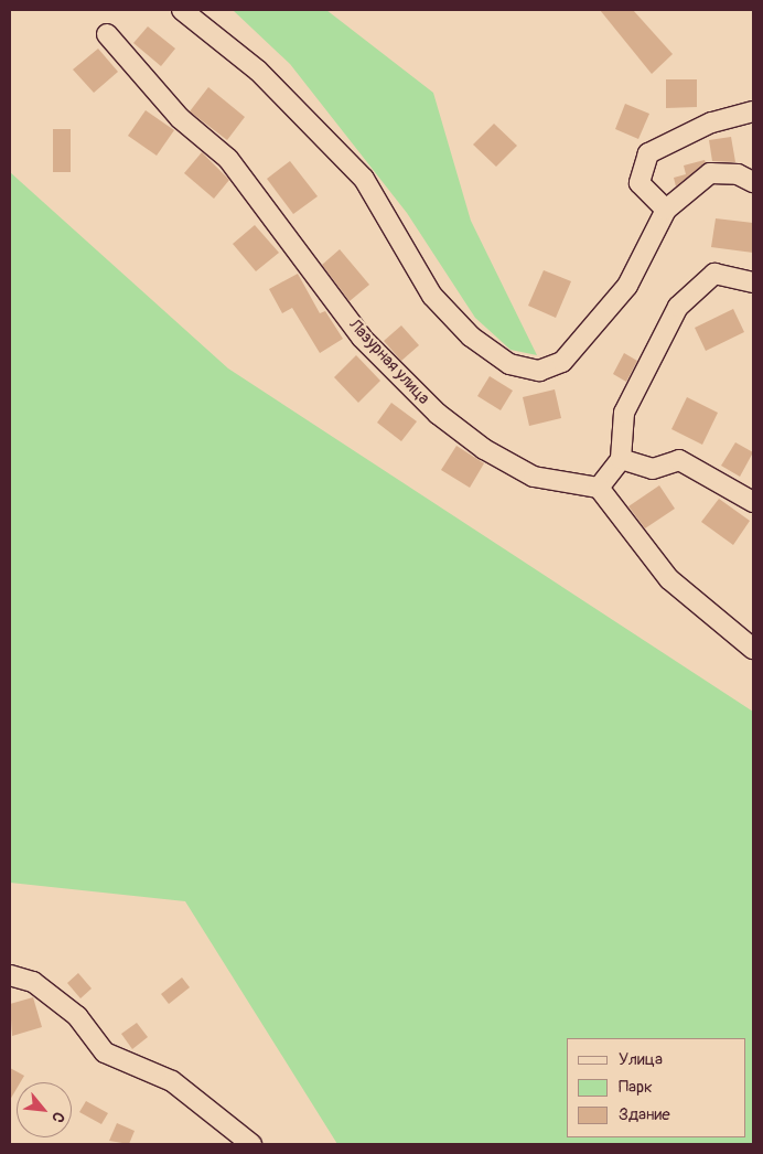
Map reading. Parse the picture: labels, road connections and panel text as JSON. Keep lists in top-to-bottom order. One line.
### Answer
{"streets":{"street":["Лазурная улица"]},"legend":["Улица","Парк","Здание"],"north":"bottom right"}
